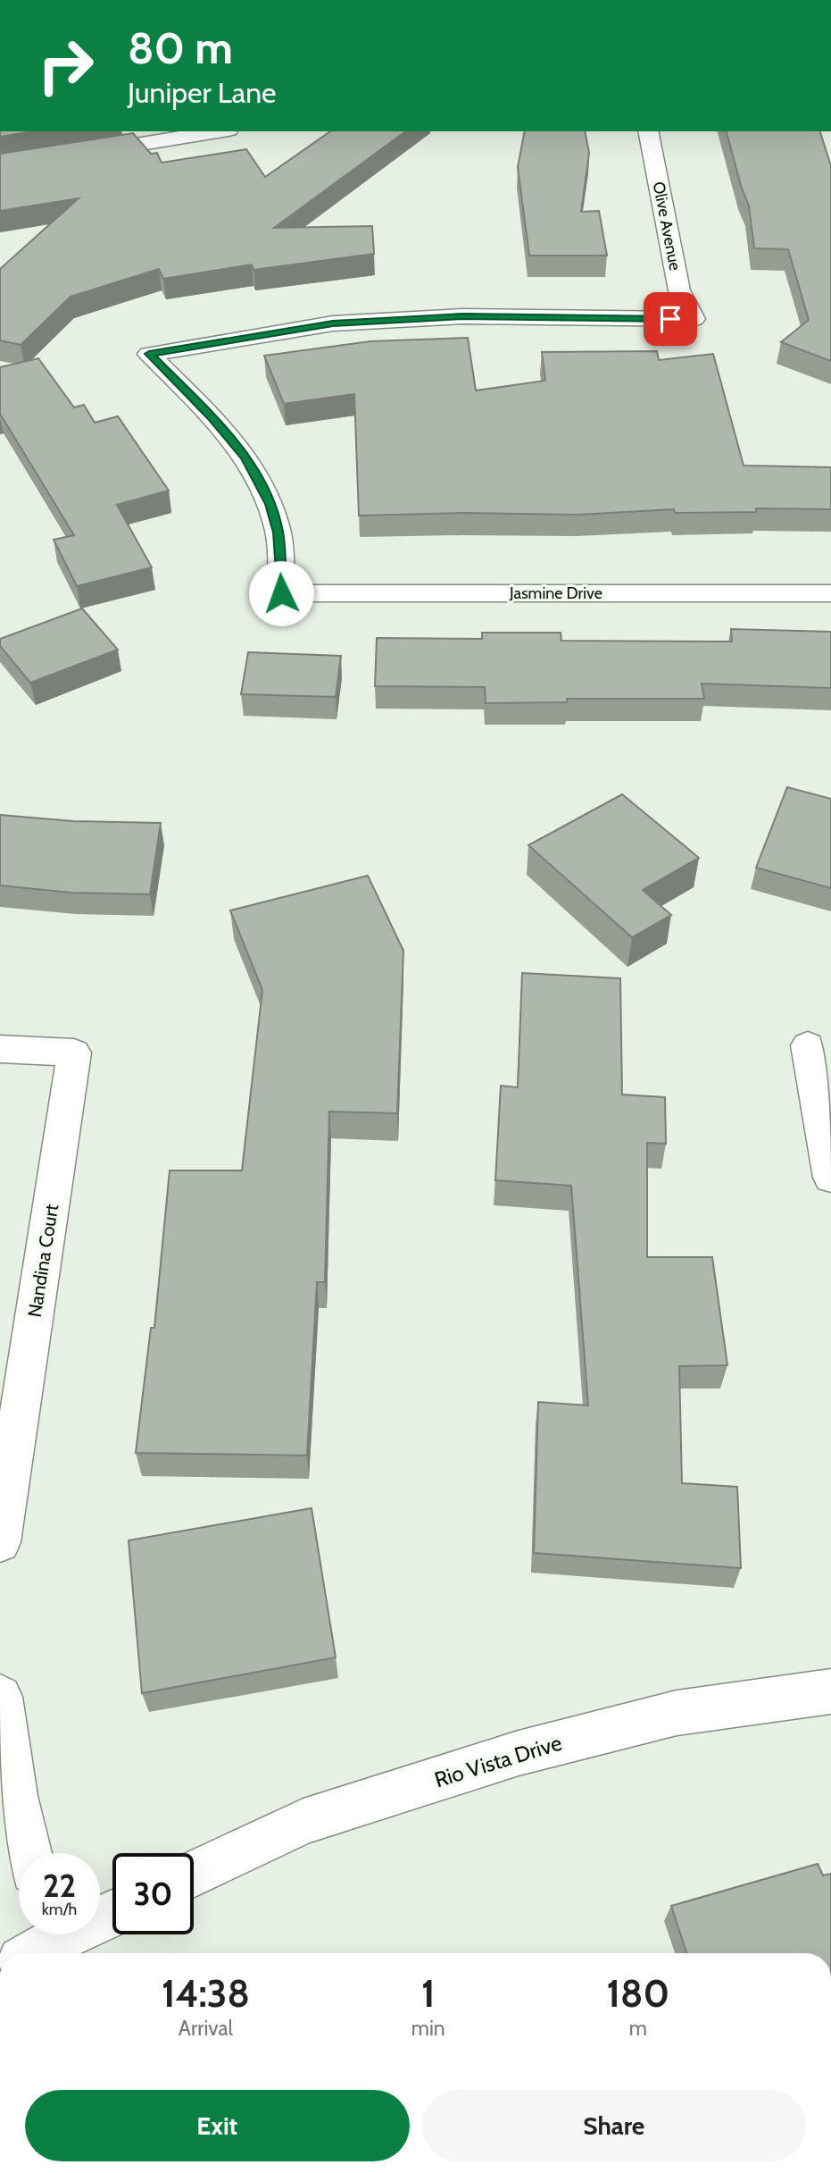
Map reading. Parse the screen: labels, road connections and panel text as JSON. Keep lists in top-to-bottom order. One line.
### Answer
{"streets":{"street":["Olive Avenue","Jasmine Drive","Nandina Court","Rio Vista Drive"]},"crossings":[["Olive Avenue","Jasmine Drive"]],"page":{"turn":["80 m","Juniper Lane"],"speed":"22 km/h","limit":"30","eta":["14:38","Arrival","1","min","180","m"],"buttons":["Exit","Share"]}}
